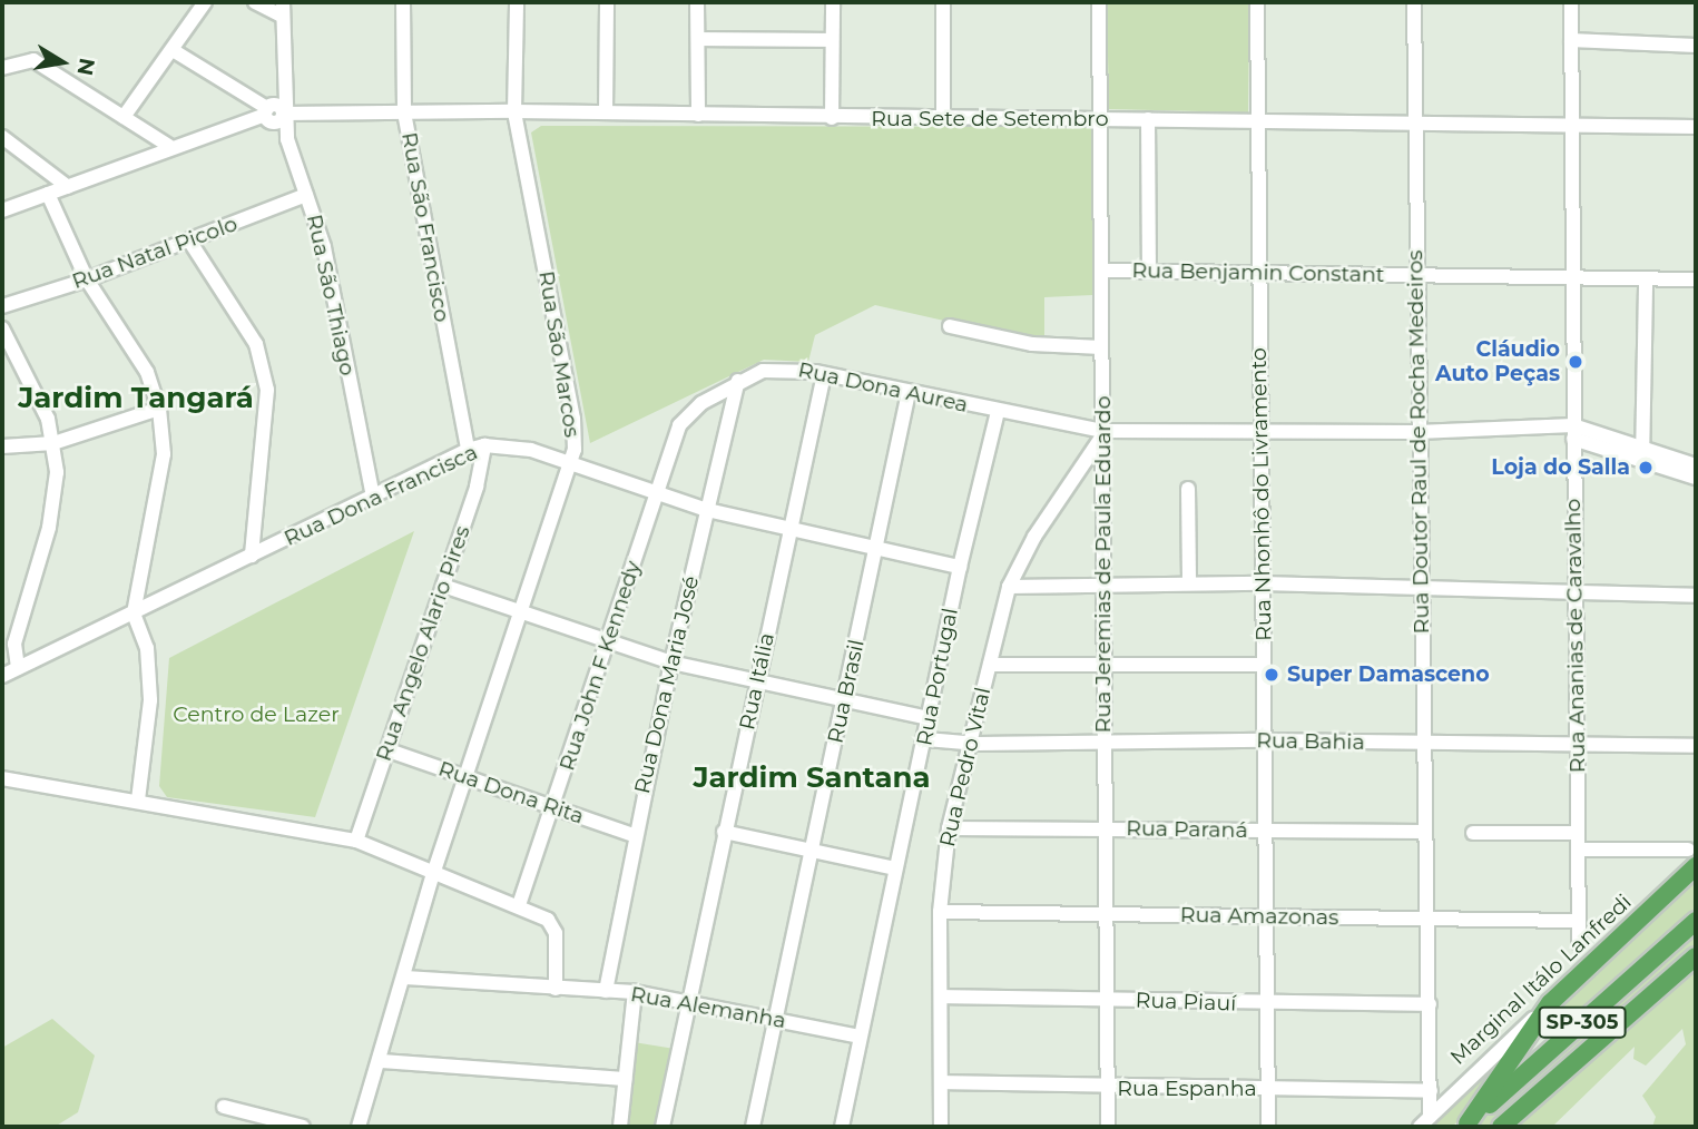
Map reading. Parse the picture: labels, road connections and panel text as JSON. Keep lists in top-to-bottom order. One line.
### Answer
{"streets":{"main road":["Marginal Itálo Lanfredi","SP-305"],"street":["Rua Sete de Setembro","Rua São Francisco","Rua Natal Picolo","Rua Benjamin Constant","Rua São Thiago","Rua São Marcos","Rua Dona Aurea","Rua Doutor Raul de Rocha Medeiros","Rua Nhonhô do Livramento","Rua Dona Francisca","Rua Jeremias de Paula Eduardo","Rua Ananias de Caravalho","Rua Angelo Alario Pires","Rua John F Kennedy","Rua Portugal","Rua Itália","Rua Dona Maria José","Rua Brasil","Rua Bahia","Rua Pedro Vital","Rua Dona Rita","Rua Paraná","Rua Amazonas","Rua Piauí","Rua Alemanha","Rua Espanha"]},"crossings":[["Rua Sete de Setembro","Rua São Francisco"],["Rua Sete de Setembro","Rua São Thiago"],["Rua Sete de Setembro","Rua São Marcos"],["Rua Sete de Setembro","Rua Doutor Raul de Rocha Medeiros"],["Rua Sete de Setembro","Rua Nhonhô do Livramento"],["Rua Sete de Setembro","Rua Jeremias de Paula Eduardo"],["Rua Sete de Setembro","Rua Ananias de Caravalho"],["Rua São Francisco","Rua Dona Francisca"],["Rua Natal Picolo","Rua São Thiago"],["Rua Benjamin Constant","Rua Doutor Raul de Rocha Medeiros"],["Rua Benjamin Constant","Rua Nhonhô do Livramento"],["Rua Benjamin Constant","Rua Jeremias de Paula Eduardo"],["Rua Benjamin Constant","Rua Ananias de Caravalho"],["Rua São Thiago","Rua Dona Francisca"],["Rua São Marcos","Rua Dona Francisca"],["Rua São Marcos","Rua Dona Rita"],["Rua São Marcos","Rua Alemanha"],["Rua Dona Aurea","Rua Doutor Raul de Rocha Medeiros"],["Rua Dona Aurea","Rua Nhonhô do Livramento"],["Rua Dona Aurea","Rua Jeremias de Paula Eduardo"],["Rua Dona Aurea","Rua Ananias de Caravalho"],["Rua Dona Aurea","Rua John F Kennedy"],["Rua Dona Aurea","Rua Portugal"],["Rua Dona Aurea","Rua Itália"],["Rua Dona Aurea","Rua Dona Maria José"],["Rua Dona Aurea","Rua Brasil"],["Rua Dona Aurea","Rua Pedro Vital"],["Rua Doutor Raul de Rocha Medeiros","Rua Bahia"],["Rua Doutor Raul de Rocha Medeiros","Rua Paraná"],["Rua Doutor Raul de Rocha Medeiros","Rua Amazonas"],["Rua Doutor Raul de Rocha Medeiros","Marginal Itálo Lanfredi"],["Rua Doutor Raul de Rocha Medeiros","Rua Piauí"],["Rua Doutor Raul de Rocha Medeiros","Rua Espanha"],["Rua Nhonhô do Livramento","Rua Bahia"],["Rua Nhonhô do Livramento","Rua Paraná"],["Rua Nhonhô do Livramento","Rua Amazonas"],["Rua Nhonhô do Livramento","Rua Piauí"],["Rua Nhonhô do Livramento","Rua Espanha"],["Rua Dona Francisca","Rua Angelo Alario Pires"],["Rua Dona Francisca","Rua John F Kennedy"],["Rua Dona Francisca","Rua Portugal"],["Rua Dona Francisca","Rua Itália"],["Rua Dona Francisca","Rua Dona Maria José"],["Rua Dona Francisca","Rua Brasil"],["Rua Jeremias de Paula Eduardo","Rua Bahia"],["Rua Jeremias de Paula Eduardo","Rua Pedro Vital"],["Rua Jeremias de Paula Eduardo","Rua Paraná"],["Rua Jeremias de Paula Eduardo","Rua Amazonas"],["Rua Jeremias de Paula Eduardo","Rua Piauí"],["Rua Jeremias de Paula Eduardo","Rua Espanha"],["Rua Ananias de Caravalho","Rua Bahia"],["Rua Ananias de Caravalho","Rua Amazonas"],["Rua Angelo Alario Pires","Rua Dona Rita"],["Rua John F Kennedy","Rua Dona Rita"],["Rua Portugal","Rua Bahia"],["Rua Portugal","Rua Alemanha"],["Rua Itália","Rua Alemanha"],["Rua Dona Maria José","Rua Dona Rita"],["Rua Dona Maria José","Rua Alemanha"],["Rua Brasil","Rua Alemanha"],["Rua Bahia","Rua Pedro Vital"],["Rua Pedro Vital","Rua Paraná"],["Rua Pedro Vital","Rua Amazonas"],["Rua Pedro Vital","Rua Piauí"],["Rua Pedro Vital","Rua Espanha"]],"districts":["Jardim Tangará","Jardim Santana"],"parks":["Centro de Lazer"],"places":["Cláudio Auto Peças","Loja do Salla","Super Damasceno"],"north":"right"}
